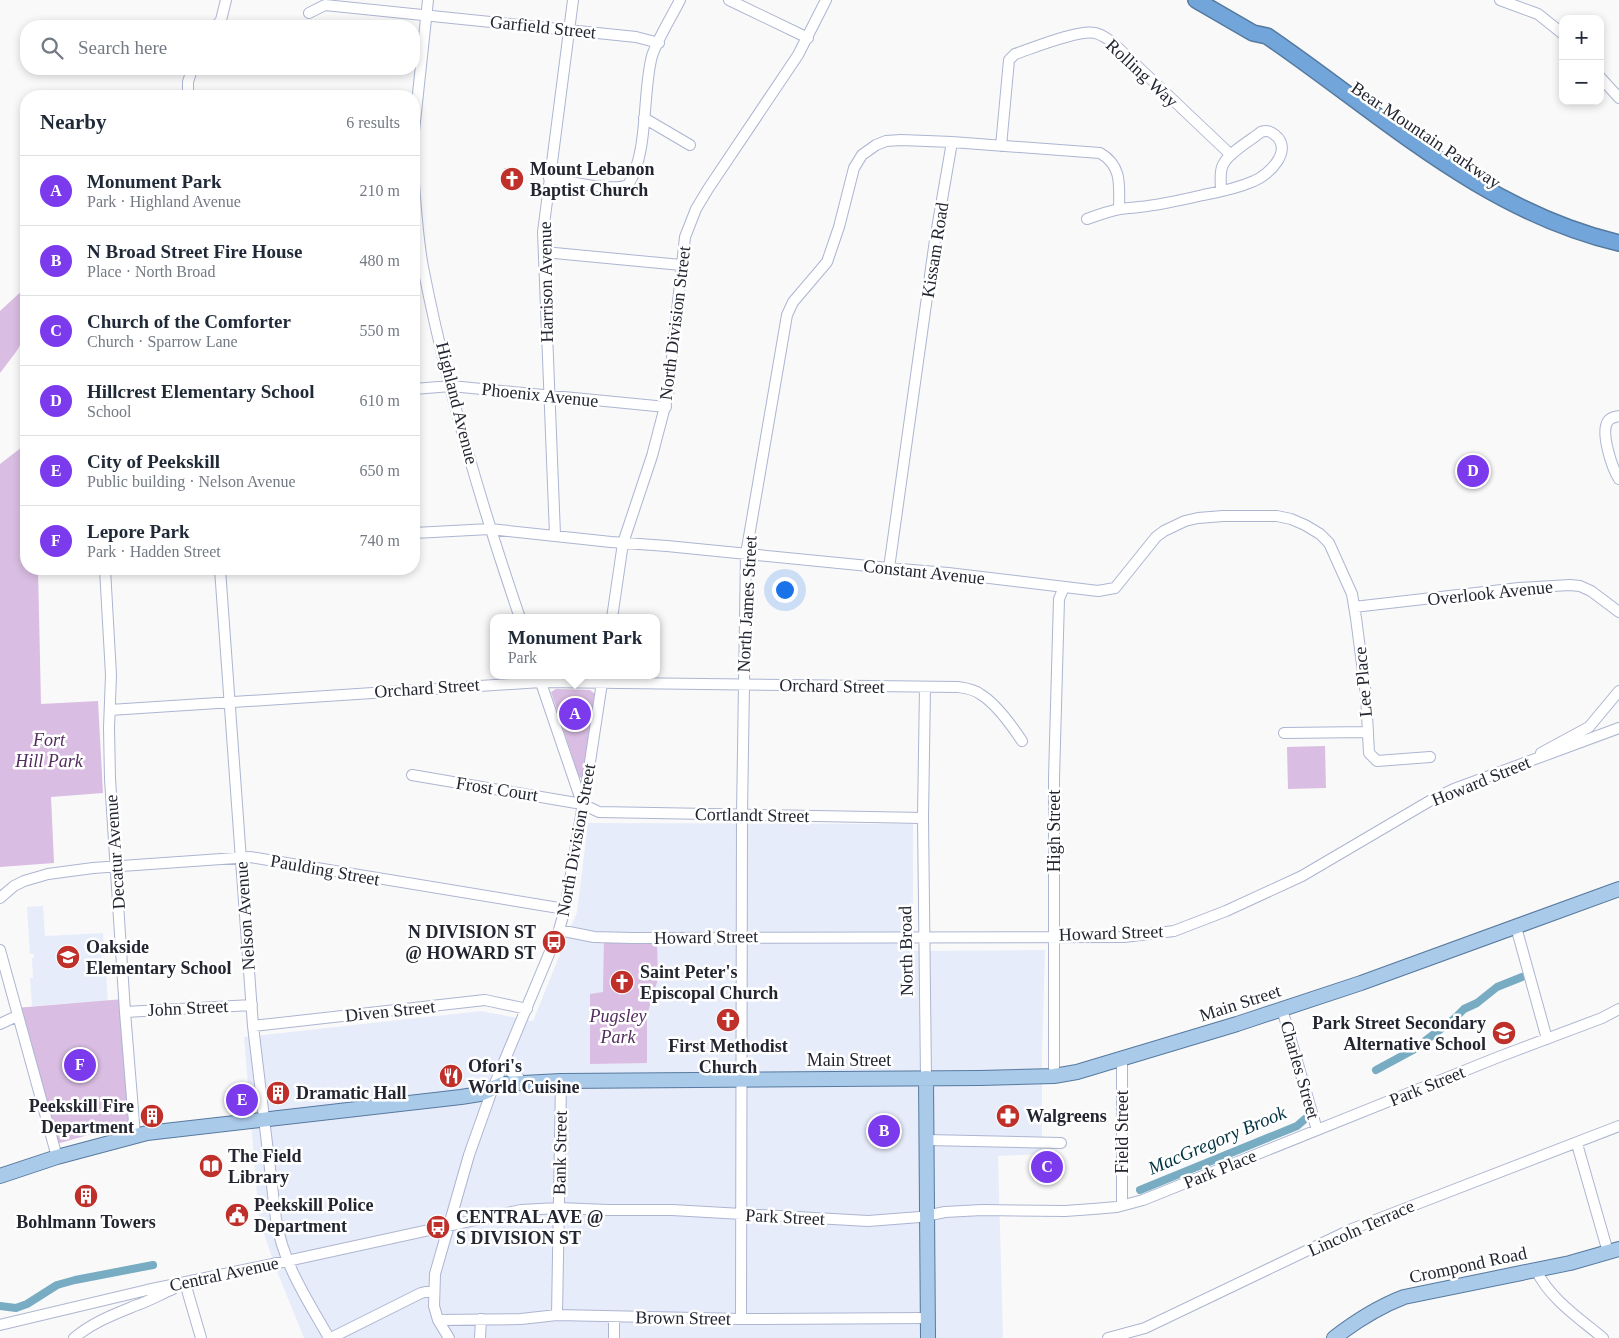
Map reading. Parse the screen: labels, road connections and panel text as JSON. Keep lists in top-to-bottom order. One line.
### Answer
{"streets":{"highway":["Bear Mountain Parkway"],"main road":["North Broad","Main Street","Crompond Road"],"street":["Garfield Street","Rolling Way","Kissam Road","Harrison Avenue","North Division Street","Phoenix Avenue","Highland Avenue","Constant Avenue","Overlook Avenue","North James Street","Lee Place","Orchard Street","Howard Street","Frost Court","Cortlandt Street","High Street","Decatur Avenue","Paulding Street","Nelson Avenue","John Street","Diven Street","Charles Street","Park Street","Field Street","Bank Street","Park Place","Lincoln Terrace","Central Avenue","Brown Street"]},"crossings":[["Garfield Street","Harrison Avenue"],["Kissam Road","Constant Avenue"],["Kissam Road","North James Street"],["Harrison Avenue","Phoenix Avenue"],["Harrison Avenue","Constant Avenue"],["North Division Street","Phoenix Avenue"],["North Division Street","Constant Avenue"],["North Division Street","Orchard Street"],["North Division Street","Howard Street"],["North Division Street","Frost Court"],["North Division Street","Cortlandt Street"],["North Division Street","Paulding Street"],["North Division Street","Main Street"],["North Division Street","Diven Street"],["North Division Street","Park Street"],["North Division Street","Central Avenue"],["North Division Street","Brown Street"],["Phoenix Avenue","Highland Avenue"],["Highland Avenue","Constant Avenue"],["Constant Avenue","Overlook Avenue"],["Constant Avenue","North James Street"],["Constant Avenue","Lee Place"],["Constant Avenue","High Street"],["Overlook Avenue","Lee Place"],["North James Street","Orchard Street"],["North James Street","Howard Street"],["North James Street","Cortlandt Street"],["North James Street","Main Street"],["North James Street","Park Street"],["North James Street","Brown Street"],["Orchard Street","Decatur Avenue"],["Orchard Street","Nelson Avenue"],["Orchard Street","North Broad"],["Howard Street","High Street"],["Howard Street","North Broad"],["Frost Court","Cortlandt Street"],["Cortlandt Street","North Broad"],["High Street","Main Street"],["Decatur Avenue","Paulding Street"],["Decatur Avenue","Main Street"],["Decatur Avenue","John Street"],["Paulding Street","Nelson Avenue"],["Nelson Avenue","Main Street"],["Nelson Avenue","John Street"],["Nelson Avenue","Diven Street"],["Nelson Avenue","Central Avenue"],["North Broad","Main Street"],["North Broad","Park Street"],["North Broad","Brown Street"],["Main Street","Charles Street"],["Main Street","Field Street"],["Main Street","Bank Street"],["Charles Street","Park Street"],["Charles Street","Park Place"],["Park Street","Field Street"],["Park Street","Bank Street"],["Park Street","Park Place"],["Park Street","Central Avenue"],["Field Street","Park Place"],["Bank Street","Brown Street"]],"water":["MacGregory Brook"],"parks":["Fort Hill Park","Pugsley Park"],"places":{"church":["Mount Lebanon Baptist Church","Saint Peter's Episcopal Church","First Methodist Church"],"bus stop":["N DIVISION ST @ HOWARD ST","CENTRAL AVE @ S DIVISION ST"],"school or university":["Oakside Elementary School","Park Street Secondary Alternative School"],"restaurant":["Ofori's World Cuisine"],"building":["Dramatic Hall","Peekskill Fire Department","Bohlmann Towers"],"pharmacy":["Walgreens"],"library":["The Field Library"],"public building":["Peekskill Police Department"]},"page":{"map_buttons":["+","−"],"search":"Search here","heading":["Nearby","6 results"],"list":[{"mark":"A","name":"Monument Park","note":"Park · Highland Avenue","value":"210 m"},{"mark":"B","name":"N Broad Street Fire House","note":"Place · North Broad","value":"480 m"},{"mark":"C","name":"Church of the Comforter","note":"Church · Sparrow Lane","value":"550 m"},{"mark":"D","name":"Hillcrest Elementary School","note":"School","value":"610 m"},{"mark":"E","name":"City of Peekskill","note":"Public building · Nelson Avenue","value":"650 m"},{"mark":"F","name":"Lepore Park","note":"Park · Hadden Street","value":"740 m"}],"pins":["D","A","F","E","B","C"],"popup":["Monument Park","Park"]}}
